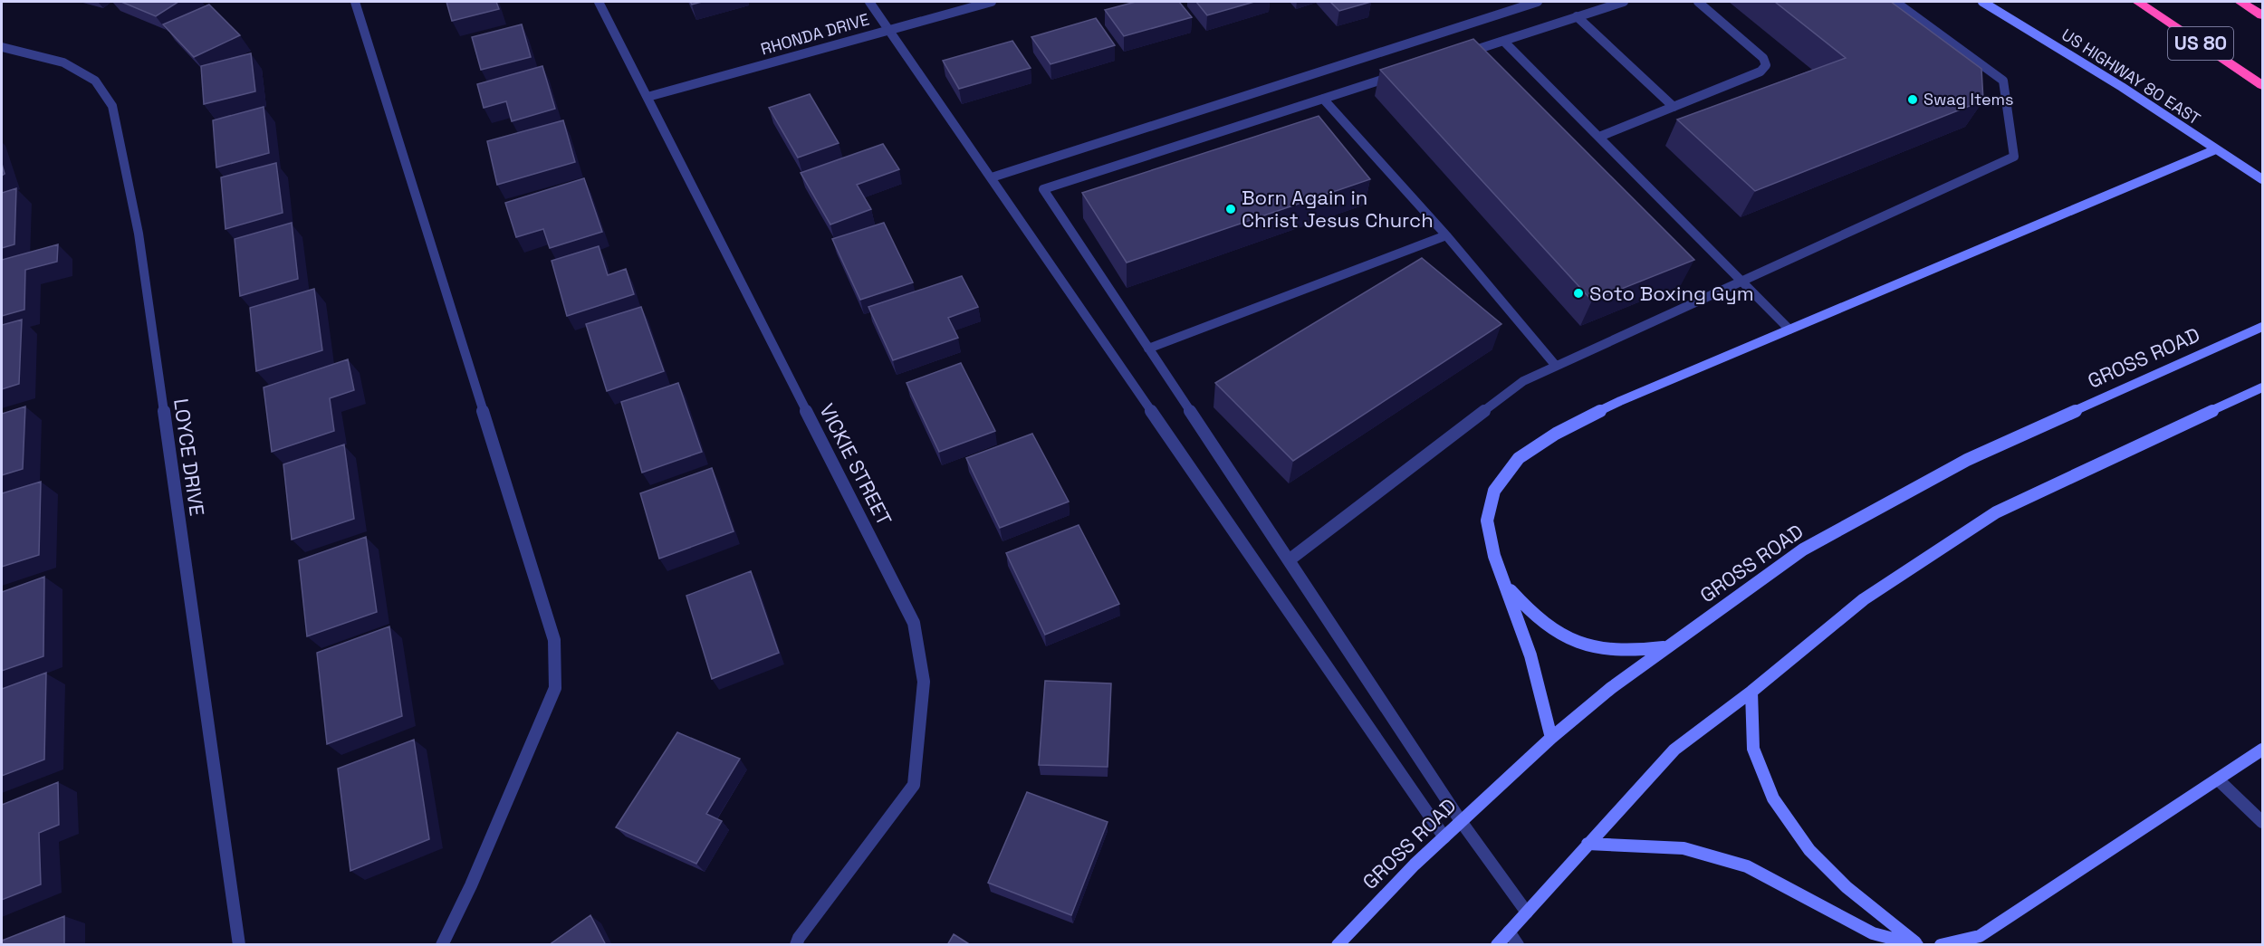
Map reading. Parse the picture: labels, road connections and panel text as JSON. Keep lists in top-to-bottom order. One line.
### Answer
{"streets":{"highway":["US 80"],"main road":["US HIGHWAY 80 EAST","GROSS ROAD"],"street":["RHONDA DRIVE","LOYCE DRIVE","VICKIE STREET"]},"crossings":[["RHONDA DRIVE","VICKIE STREET"]],"places":["Swag Items","Born Again in Christ Jesus Church","Soto Boxing Gym"]}
